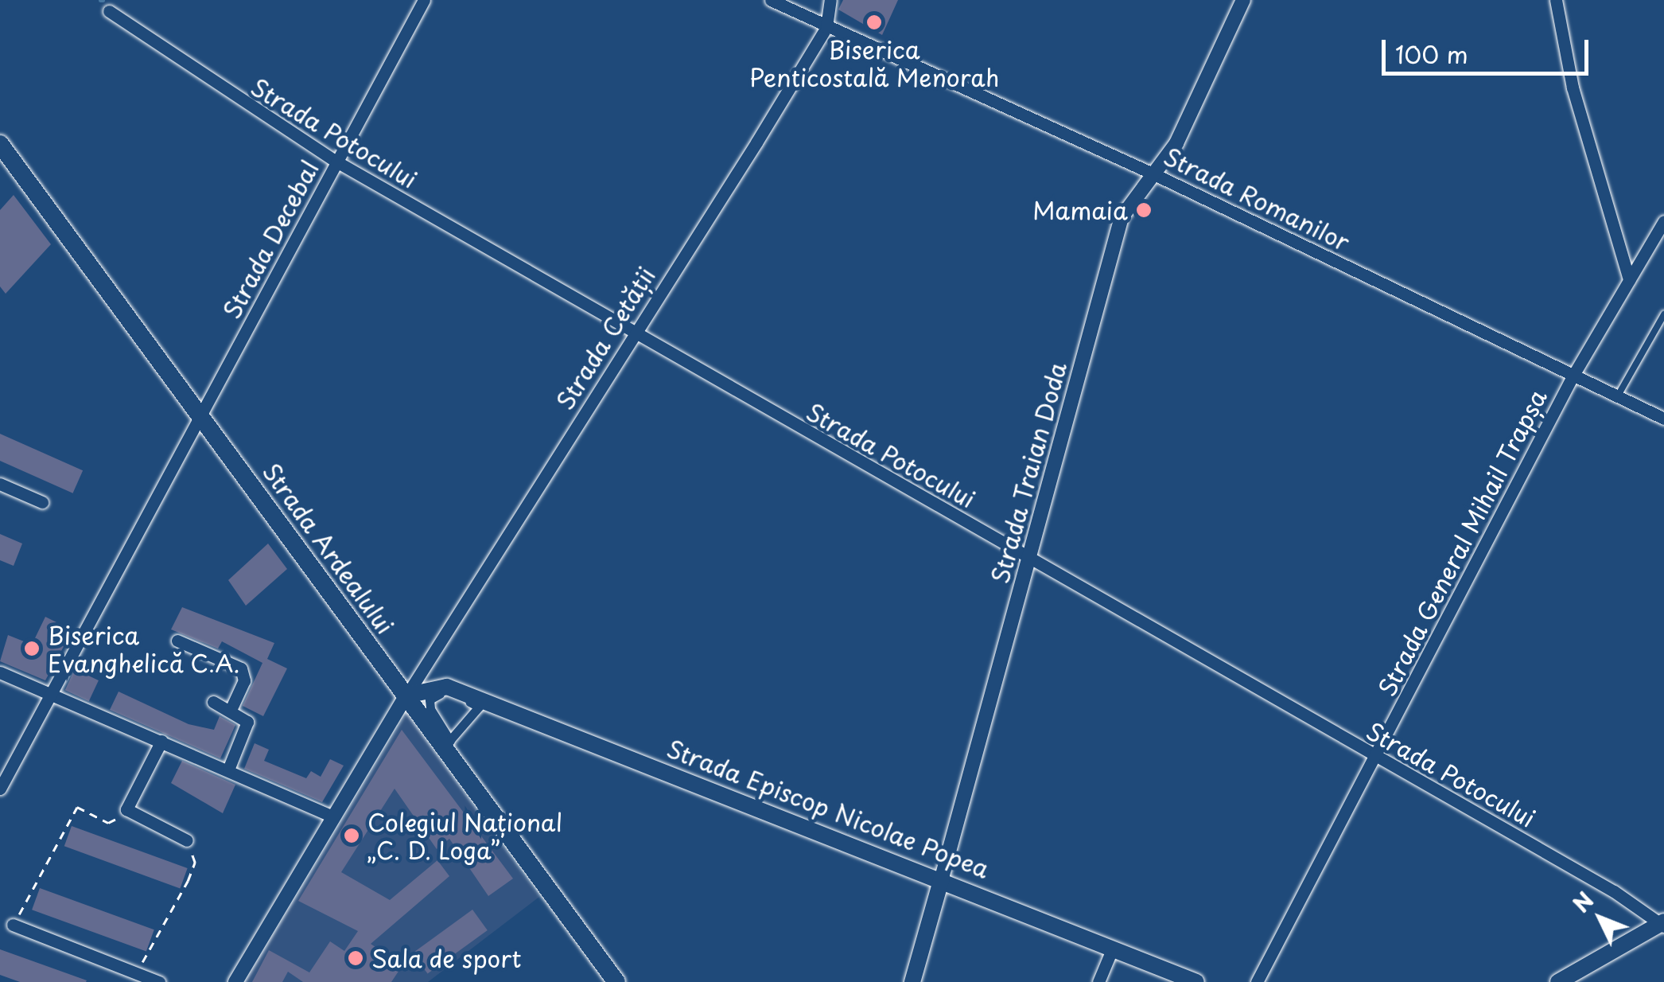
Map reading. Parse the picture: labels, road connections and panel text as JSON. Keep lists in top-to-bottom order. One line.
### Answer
{"streets":{"main road":["Strada Traian Doda","Strada Ardealului","Strada Episcop Nicolae Popea"],"street":["Strada Potocului","Strada Romanilor","Strada Decebal","Strada Cetății","Strada General Mihail Trapșa"]},"crossings":[["Strada Potocului","Strada Decebal"],["Strada Potocului","Strada Cetății"],["Strada Potocului","Strada Traian Doda"],["Strada Potocului","Strada General Mihail Trapșa"],["Strada Romanilor","Strada Cetății"],["Strada Romanilor","Strada Traian Doda"],["Strada Romanilor","Strada General Mihail Trapșa"],["Strada Decebal","Strada Ardealului"],["Strada Cetății","Strada Ardealului"],["Strada Cetății","Strada Episcop Nicolae Popea"],["Strada Traian Doda","Strada Episcop Nicolae Popea"],["Strada Ardealului","Strada Episcop Nicolae Popea"]],"places":["Biserica Penticostală Menorah","Mamaia","Biserica Evanghelică C.A.","Colegiul Național „C. D. Loga”","Sala de sport"],"scale_bar":"100 m","north":"top left"}
